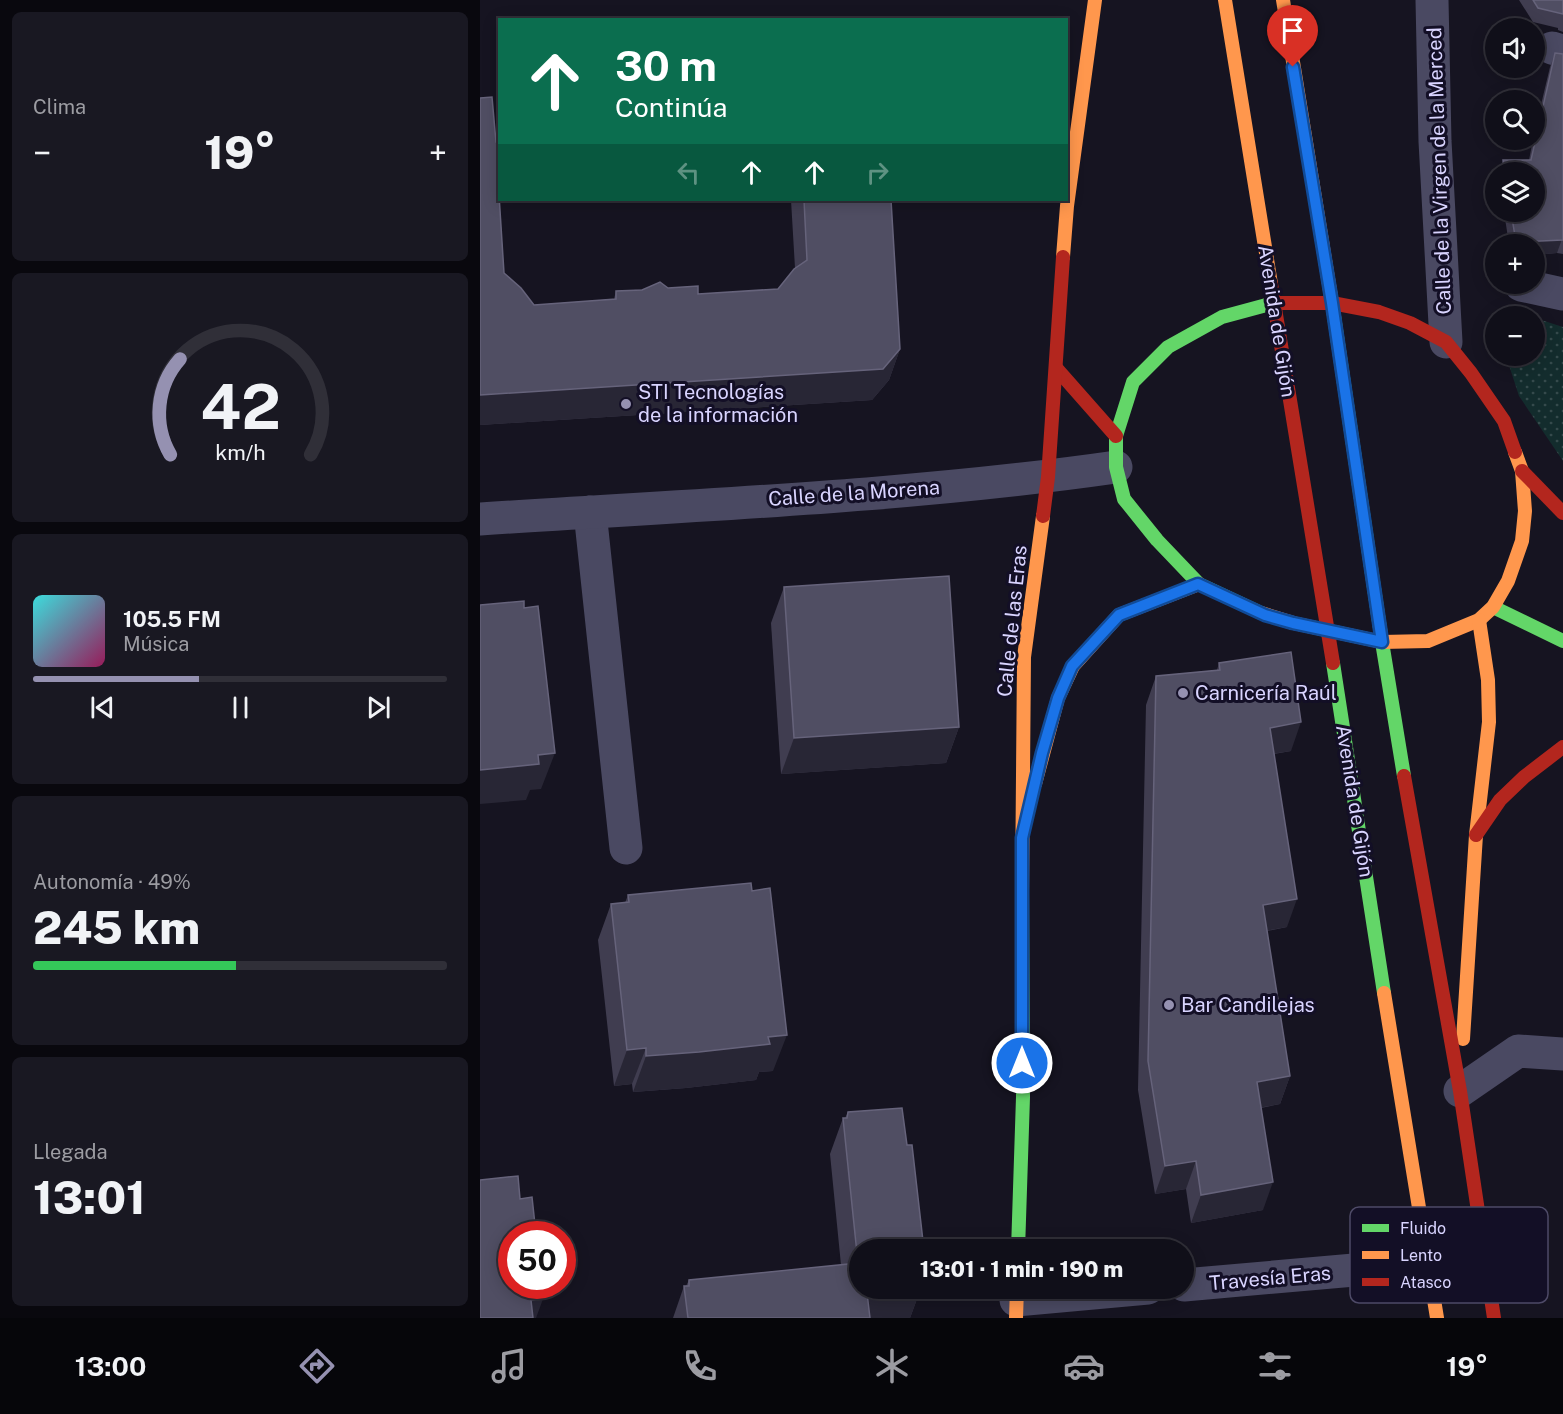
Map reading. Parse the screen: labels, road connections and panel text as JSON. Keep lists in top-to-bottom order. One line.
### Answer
{"streets":{"main road":["Avenida de Gijón","Calle de las Eras"],"street":["Calle de la Virgen de la Merced","Calle de la Morena","Travesía Eras"]},"crossings":[["Calle de la Morena","Calle de las Eras"]],"places":["STI Tecnologías de la información","Carnicería Raúl","Bar Candilejas"],"legend":["Fluido","Lento","Atasco"],"page":{"tile":["Clima",["Autonomía · 49%","245 km"],["Llegada","13:01"]],"map_buttons":["+","−"],"turn":["30 m","Continúa"],"heat":["−","19°","+"],"song":["105.5 FM","Música"],"limit":"50","trip":"13:01 · 1 min · 190 m","tabs":["13:00","19°"],"gauge":["42","km/h"]}}
